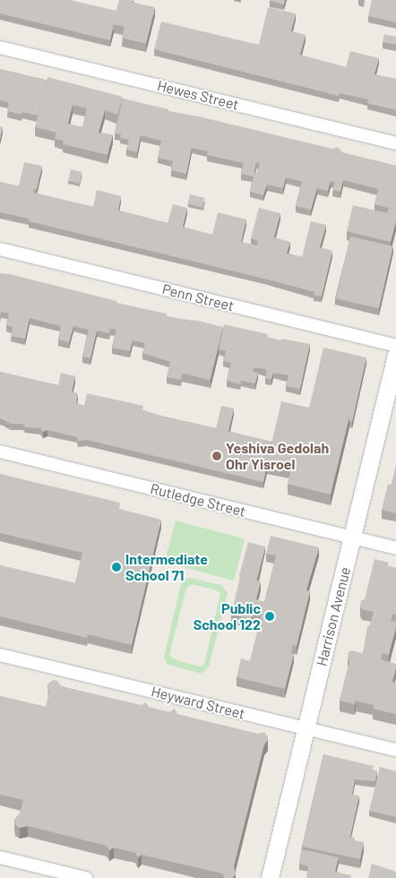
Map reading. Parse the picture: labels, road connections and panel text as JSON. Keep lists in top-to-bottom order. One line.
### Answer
{"streets":{"street":["Hewes Street","Penn Street","Rutledge Street","Harrison Avenue","Heyward Street"]},"crossings":[["Rutledge Street","Harrison Avenue"],["Harrison Avenue","Heyward Street"]],"places":["Yeshiva Gedolah Ohr Yisroel","Intermediate School 71","Public School 122"]}
